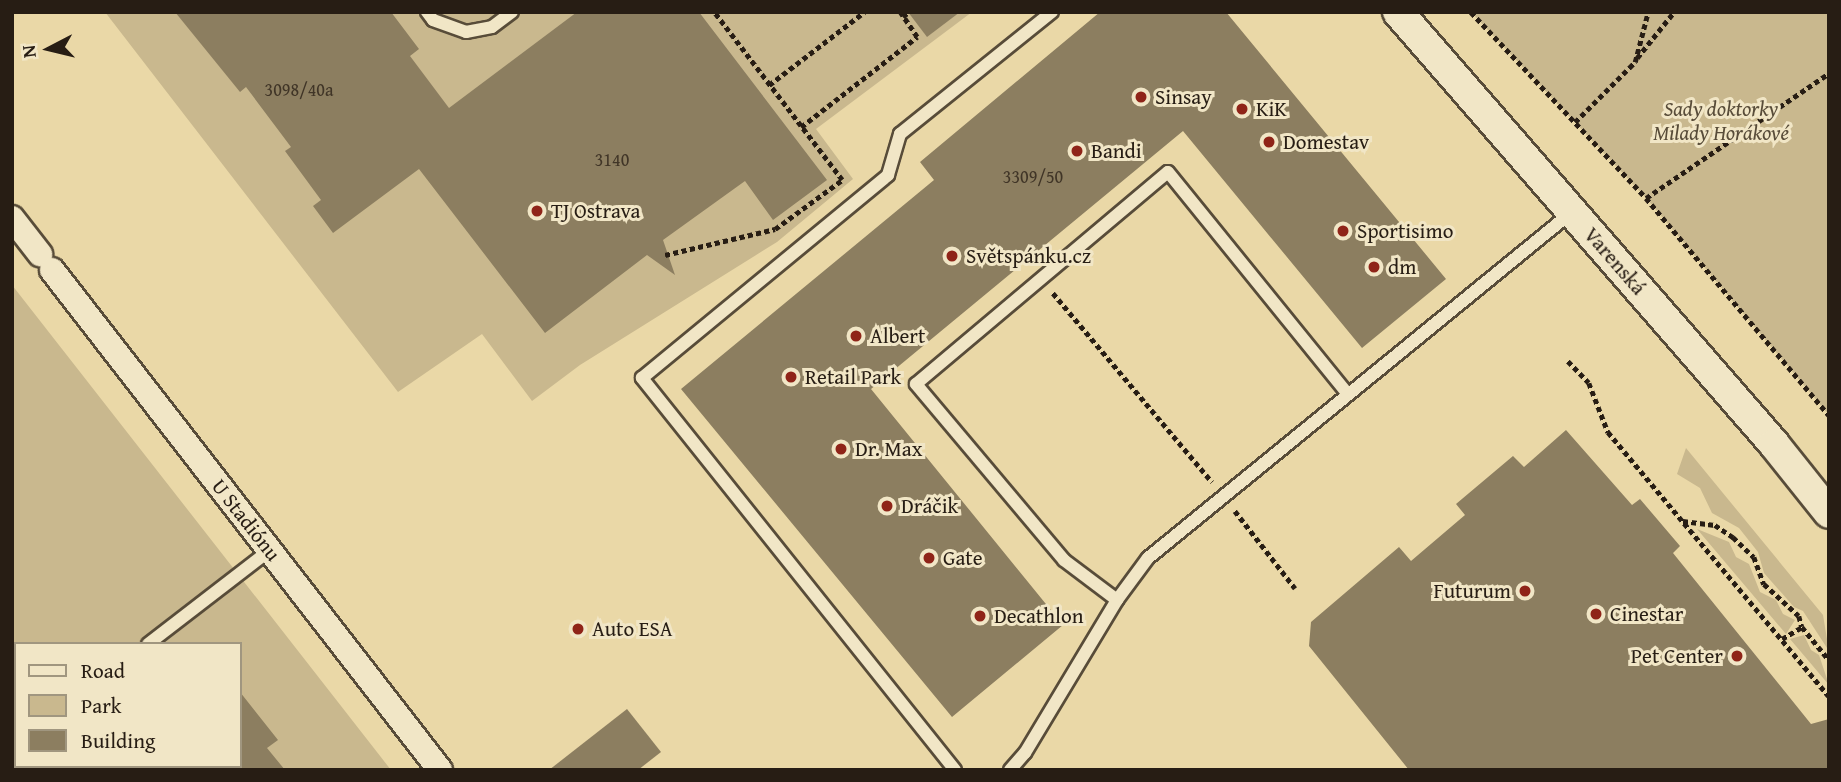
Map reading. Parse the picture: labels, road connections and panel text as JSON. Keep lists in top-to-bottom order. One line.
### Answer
{"streets":{"street":["Varenská","U Stadiónu"]},"parks":["Sady doktorky Milady Horákové"],"places":["Sinsay","KiK","Domestav","Bandi","TJ Ostrava","Sportisimo","Světspánku.cz","dm","Albert","Retail Park","Dr. Max","Dráčik","Gate","Futurum","Cinestar","Decathlon","Auto ESA","Pet Center"],"house_numbers":["3098/40a","3140","3309/50"],"legend":["Road","Park","Building"],"north":"left"}
